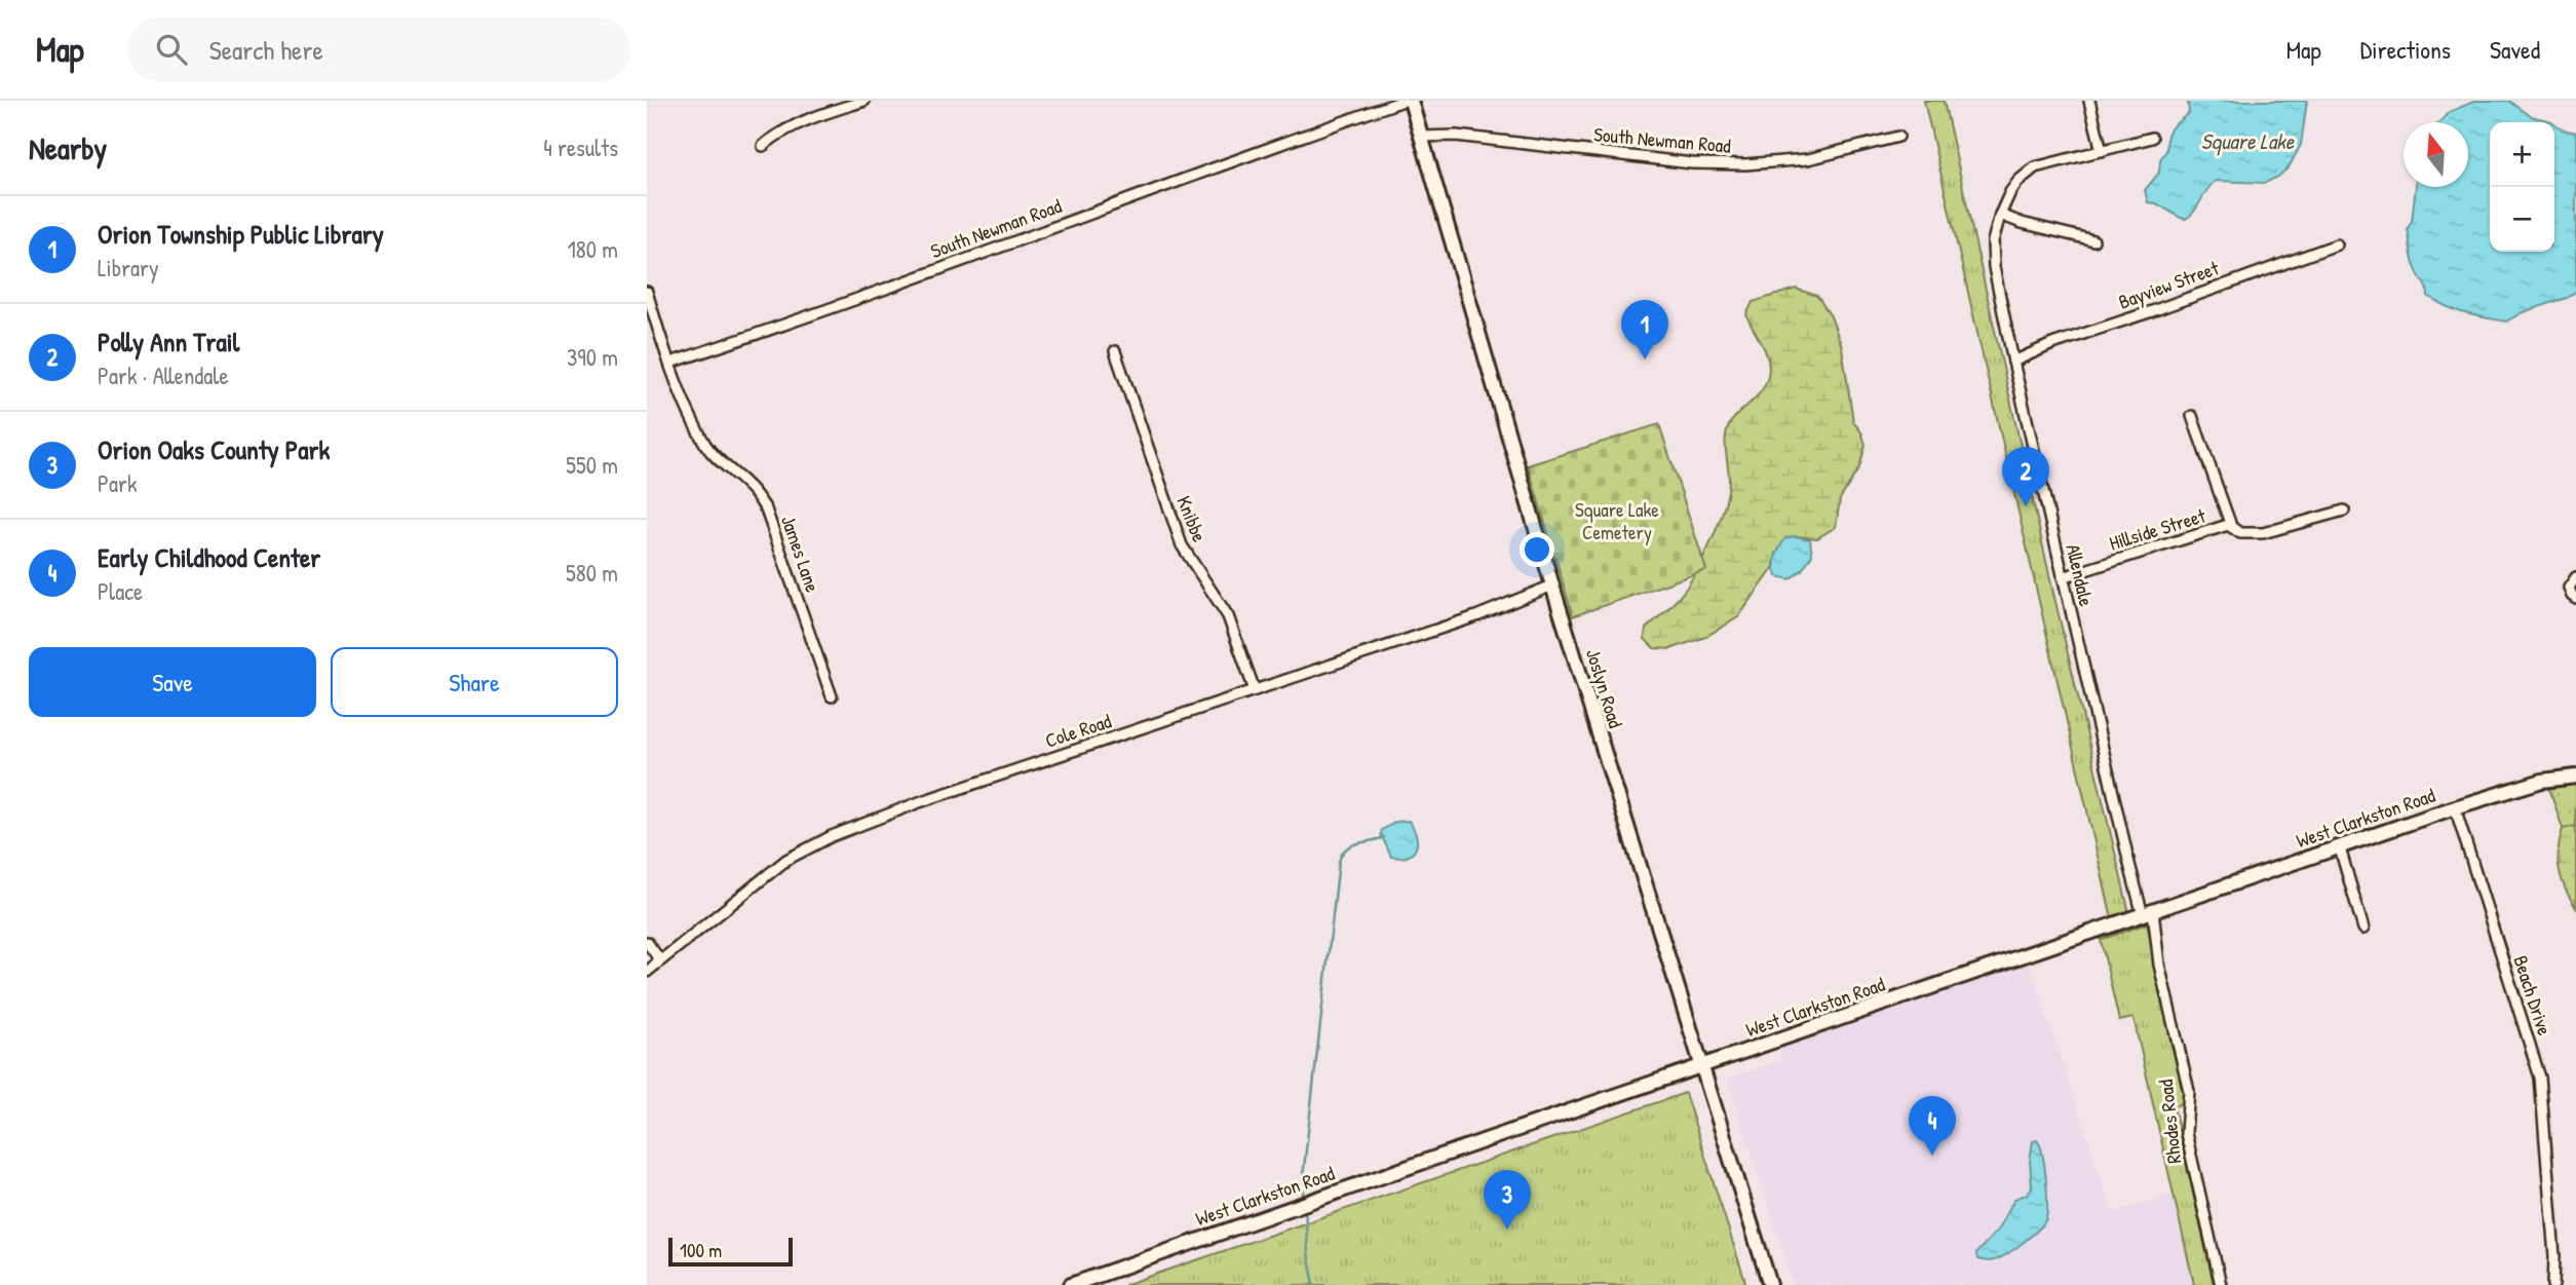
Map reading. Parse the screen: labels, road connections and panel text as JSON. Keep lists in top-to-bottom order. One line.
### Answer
{"streets":{"main road":["Joslyn Road","West Clarkston Road"],"street":["South Newman Road","Bayview Street","Knibbe","Hillside Street","James Lane","Allendale","Cole Road","Beach Drive","Rhodes Road"]},"crossings":[["South Newman Road","James Lane"],["South Newman Road","Joslyn Road"],["Bayview Street","Allendale"],["Knibbe","Cole Road"],["Hillside Street","Allendale"],["Allendale","West Clarkston Road"],["Allendale","Rhodes Road"],["Joslyn Road","Cole Road"],["Joslyn Road","West Clarkston Road"],["West Clarkston Road","Beach Drive"],["West Clarkston Road","Rhodes Road"]],"water":["Square Lake"],"parks":["Square Lake Cemetery"],"scale_bar":"100 m","north":"top","page":{"header":"Map","search":"Search here","nav":["Map","Directions","Saved"],"heading":["Nearby","4 results"],"map_buttons":["+","−"],"list":[{"mark":"1","name":"Orion Township Public Library","note":"Library","value":"180 m"},{"mark":"2","name":"Polly Ann Trail","note":"Park · Allendale","value":"390 m"},{"mark":"3","name":"Orion Oaks County Park","note":"Park","value":"550 m"},{"mark":"4","name":"Early Childhood Center","note":"Place","value":"580 m"}],"pins":["1","2","4","3"],"buttons":["Save","Share"],"scale":"100 m"}}
